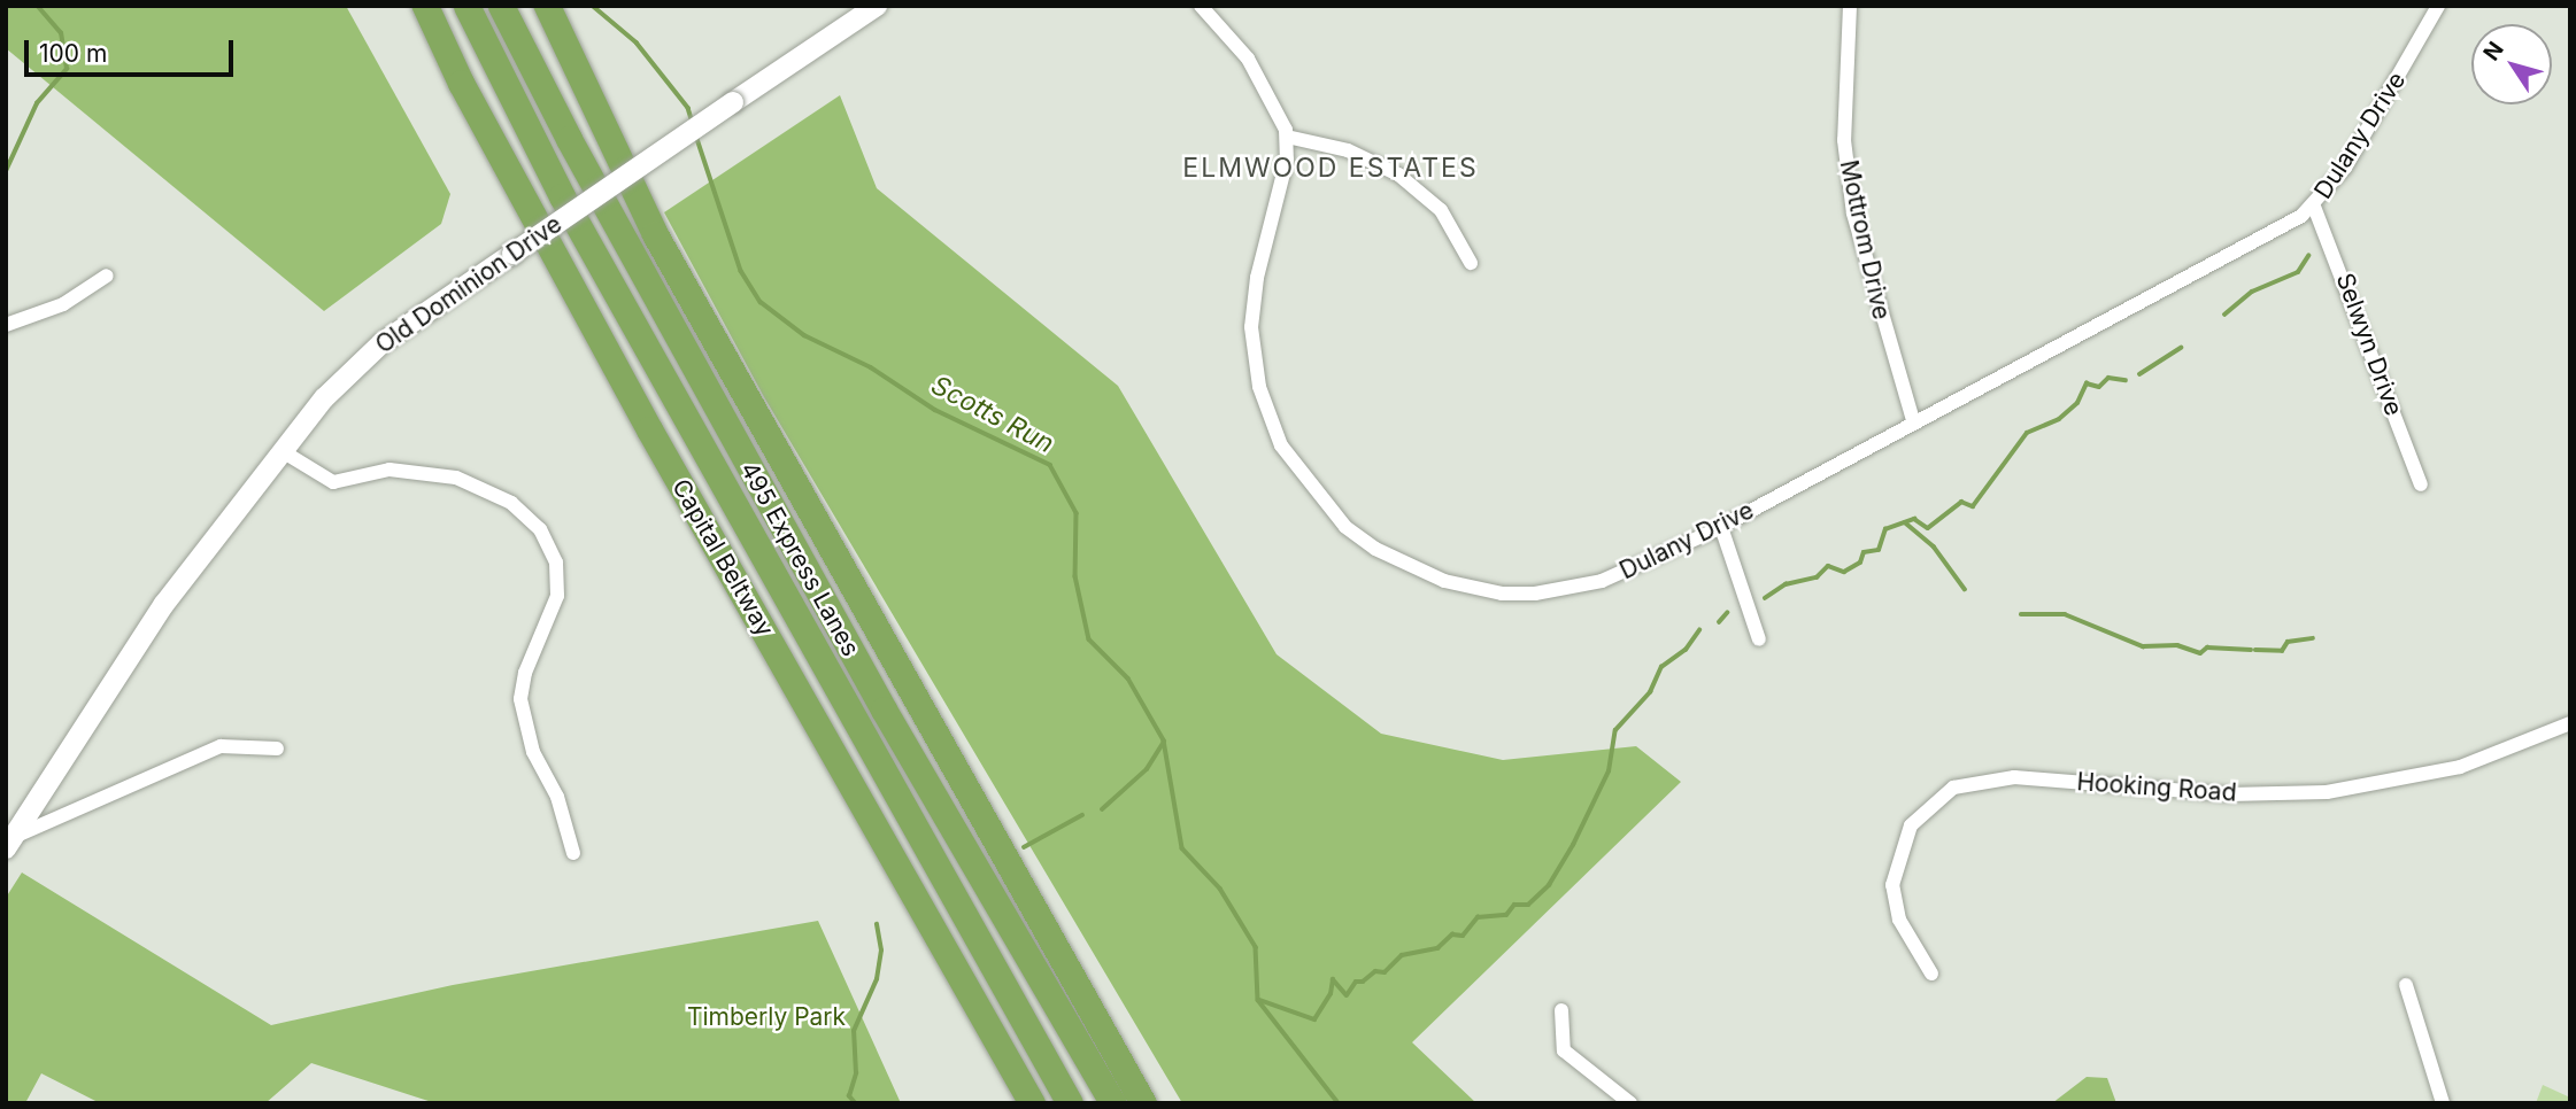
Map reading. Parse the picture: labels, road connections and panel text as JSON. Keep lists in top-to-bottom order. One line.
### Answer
{"streets":{"highway":["Capital Beltway","495 Express Lanes"],"main road":["Old Dominion Drive"],"street":["Dulany Drive","Mottrom Drive","Selwyn Drive","Hooking Road"]},"crossings":[["Dulany Drive","Mottrom Drive"],["Dulany Drive","Selwyn Drive"]],"districts":["ELMWOOD ESTATES"],"water":["Scotts Run"],"parks":["Timberly Park"],"scale_bar":"100 m","north":"top left"}
